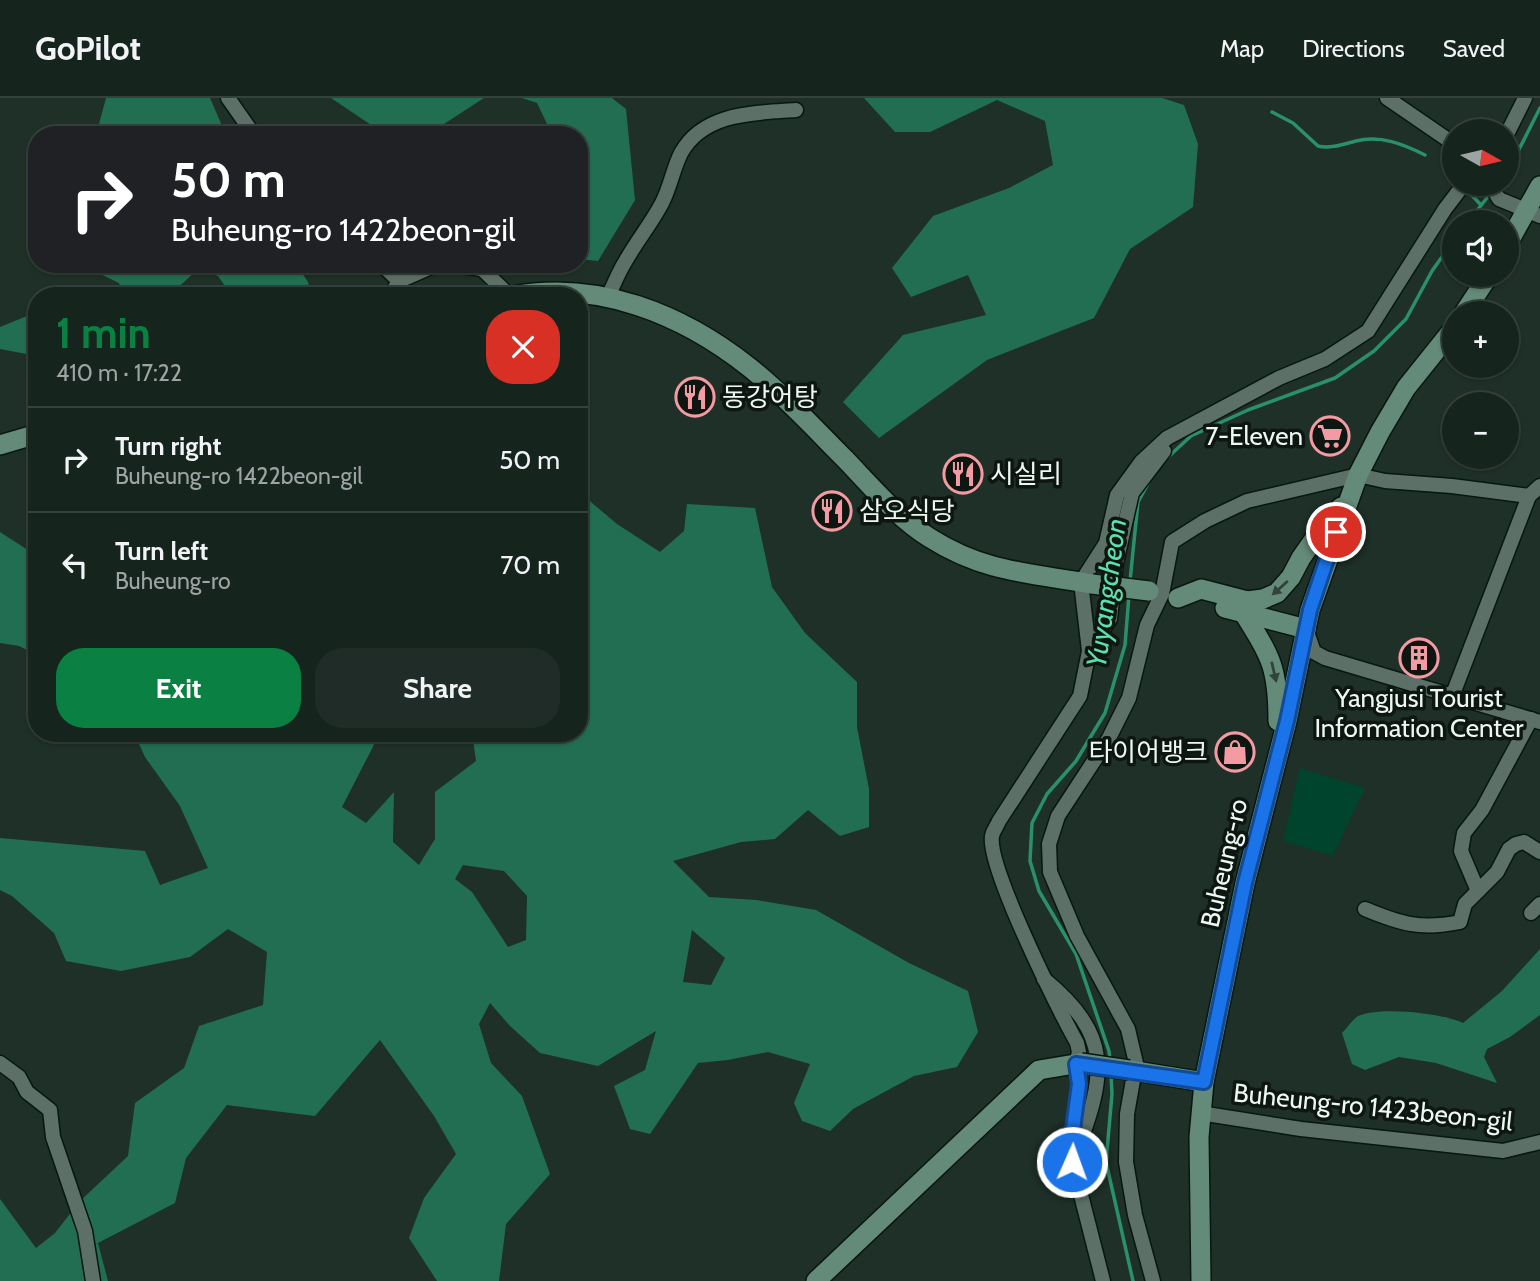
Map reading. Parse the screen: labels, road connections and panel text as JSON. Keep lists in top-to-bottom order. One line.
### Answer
{"streets":{"main road":["Buheung-ro"],"street":["Buheung-ro 1423beon-gil"]},"crossings":[["Buheung-ro","Buheung-ro 1423beon-gil"]],"water":["Yuyangcheon"],"places":{"restaurant":["동강어탕","시실리","삼오식당"],"supermarket":["7-Eleven"],"building":["Yangjusi Tourist Information Center"],"shop":["타이어뱅크"]},"north":"right","page":{"header":"GoPilot","nav":["Map","Directions","Saved"],"map_buttons":["+","−"],"turn":["50 m","Buheung-ro 1422beon-gil"],"heading":["1 min","410 m · 17:22"],"list":[{"name":"Turn right","note":"Buheung-ro 1422beon-gil","value":"50 m"},{"name":"Turn left","note":"Buheung-ro","value":"70 m"}],"buttons":["Exit","Share"]}}
